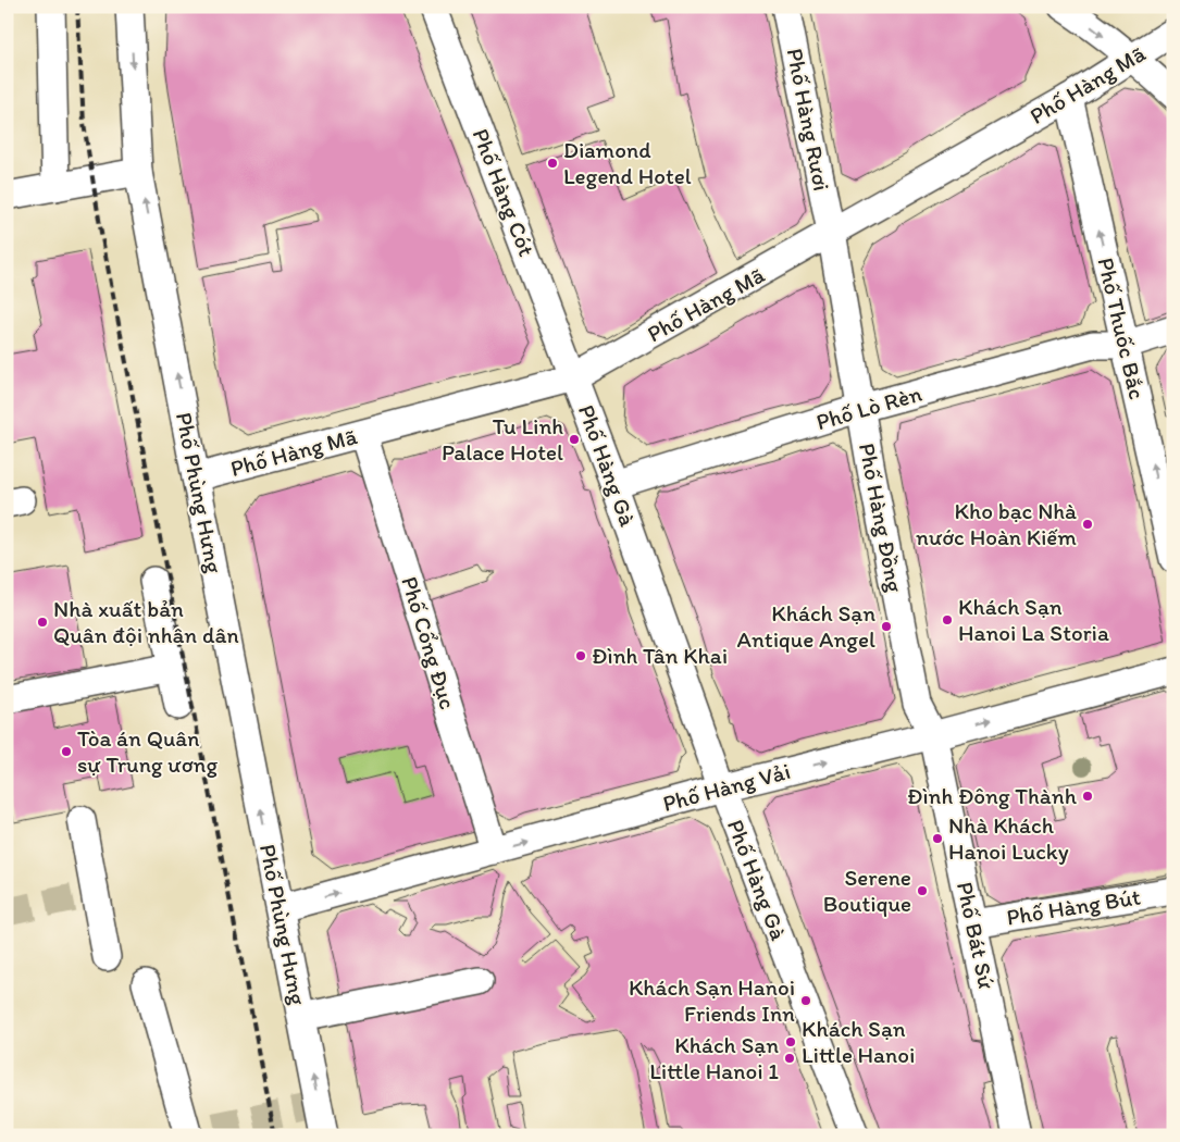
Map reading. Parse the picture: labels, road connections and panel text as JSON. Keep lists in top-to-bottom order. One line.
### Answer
{"streets":{"street":["Phố Hàng Mã","Phố Hàng Rươi","Phố Hàng Cót","Phố Thuốc Bắc","Phố Lò Rèn","Phố Hàng Gà","Phố Phùng Hưng","Phố Hàng Đồng","Phố Cổng Đục","Phố Hàng Vải","Phố Hàng Bút","Phố Bát Sứ"]},"crossings":[["Phố Hàng Mã","Phố Hàng Rươi"],["Phố Hàng Mã","Phố Hàng Cót"],["Phố Hàng Mã","Phố Thuốc Bắc"],["Phố Hàng Mã","Phố Hàng Gà"],["Phố Hàng Mã","Phố Phùng Hưng"],["Phố Hàng Mã","Phố Hàng Đồng"],["Phố Hàng Mã","Phố Cổng Đục"],["Phố Hàng Rươi","Phố Hàng Đồng"],["Phố Hàng Cót","Phố Hàng Gà"],["Phố Thuốc Bắc","Phố Lò Rèn"],["Phố Lò Rèn","Phố Hàng Gà"],["Phố Lò Rèn","Phố Hàng Đồng"],["Phố Hàng Gà","Phố Hàng Vải"],["Phố Phùng Hưng","Phố Hàng Vải"],["Phố Hàng Đồng","Phố Hàng Vải"],["Phố Hàng Đồng","Phố Bát Sứ"],["Phố Cổng Đục","Phố Hàng Vải"],["Phố Hàng Vải","Phố Bát Sứ"],["Phố Hàng Bút","Phố Bát Sứ"]],"one_way":["Phố Thuốc Bắc","Phố Hàng Vải"],"places":["Diamond Legend Hotel","Tu Linh Palace Hotel","Kho bạc Nhà nước Hoàn Kiếm","Khách Sạn Hanoi La Storia","Nhà xuất bản Quân đội nhân dân","Khách Sạn Antique Angel","Đình Tân Khai","Tòa án Quân sự Trung ương","Đình Đông Thành","Nhà Khách Hanoi Lucky","Serene Boutique","Khách Sạn Hanoi Friends Inn","Khách Sạn Little Hanoi","Khách Sạn Little Hanoi 1"]}
